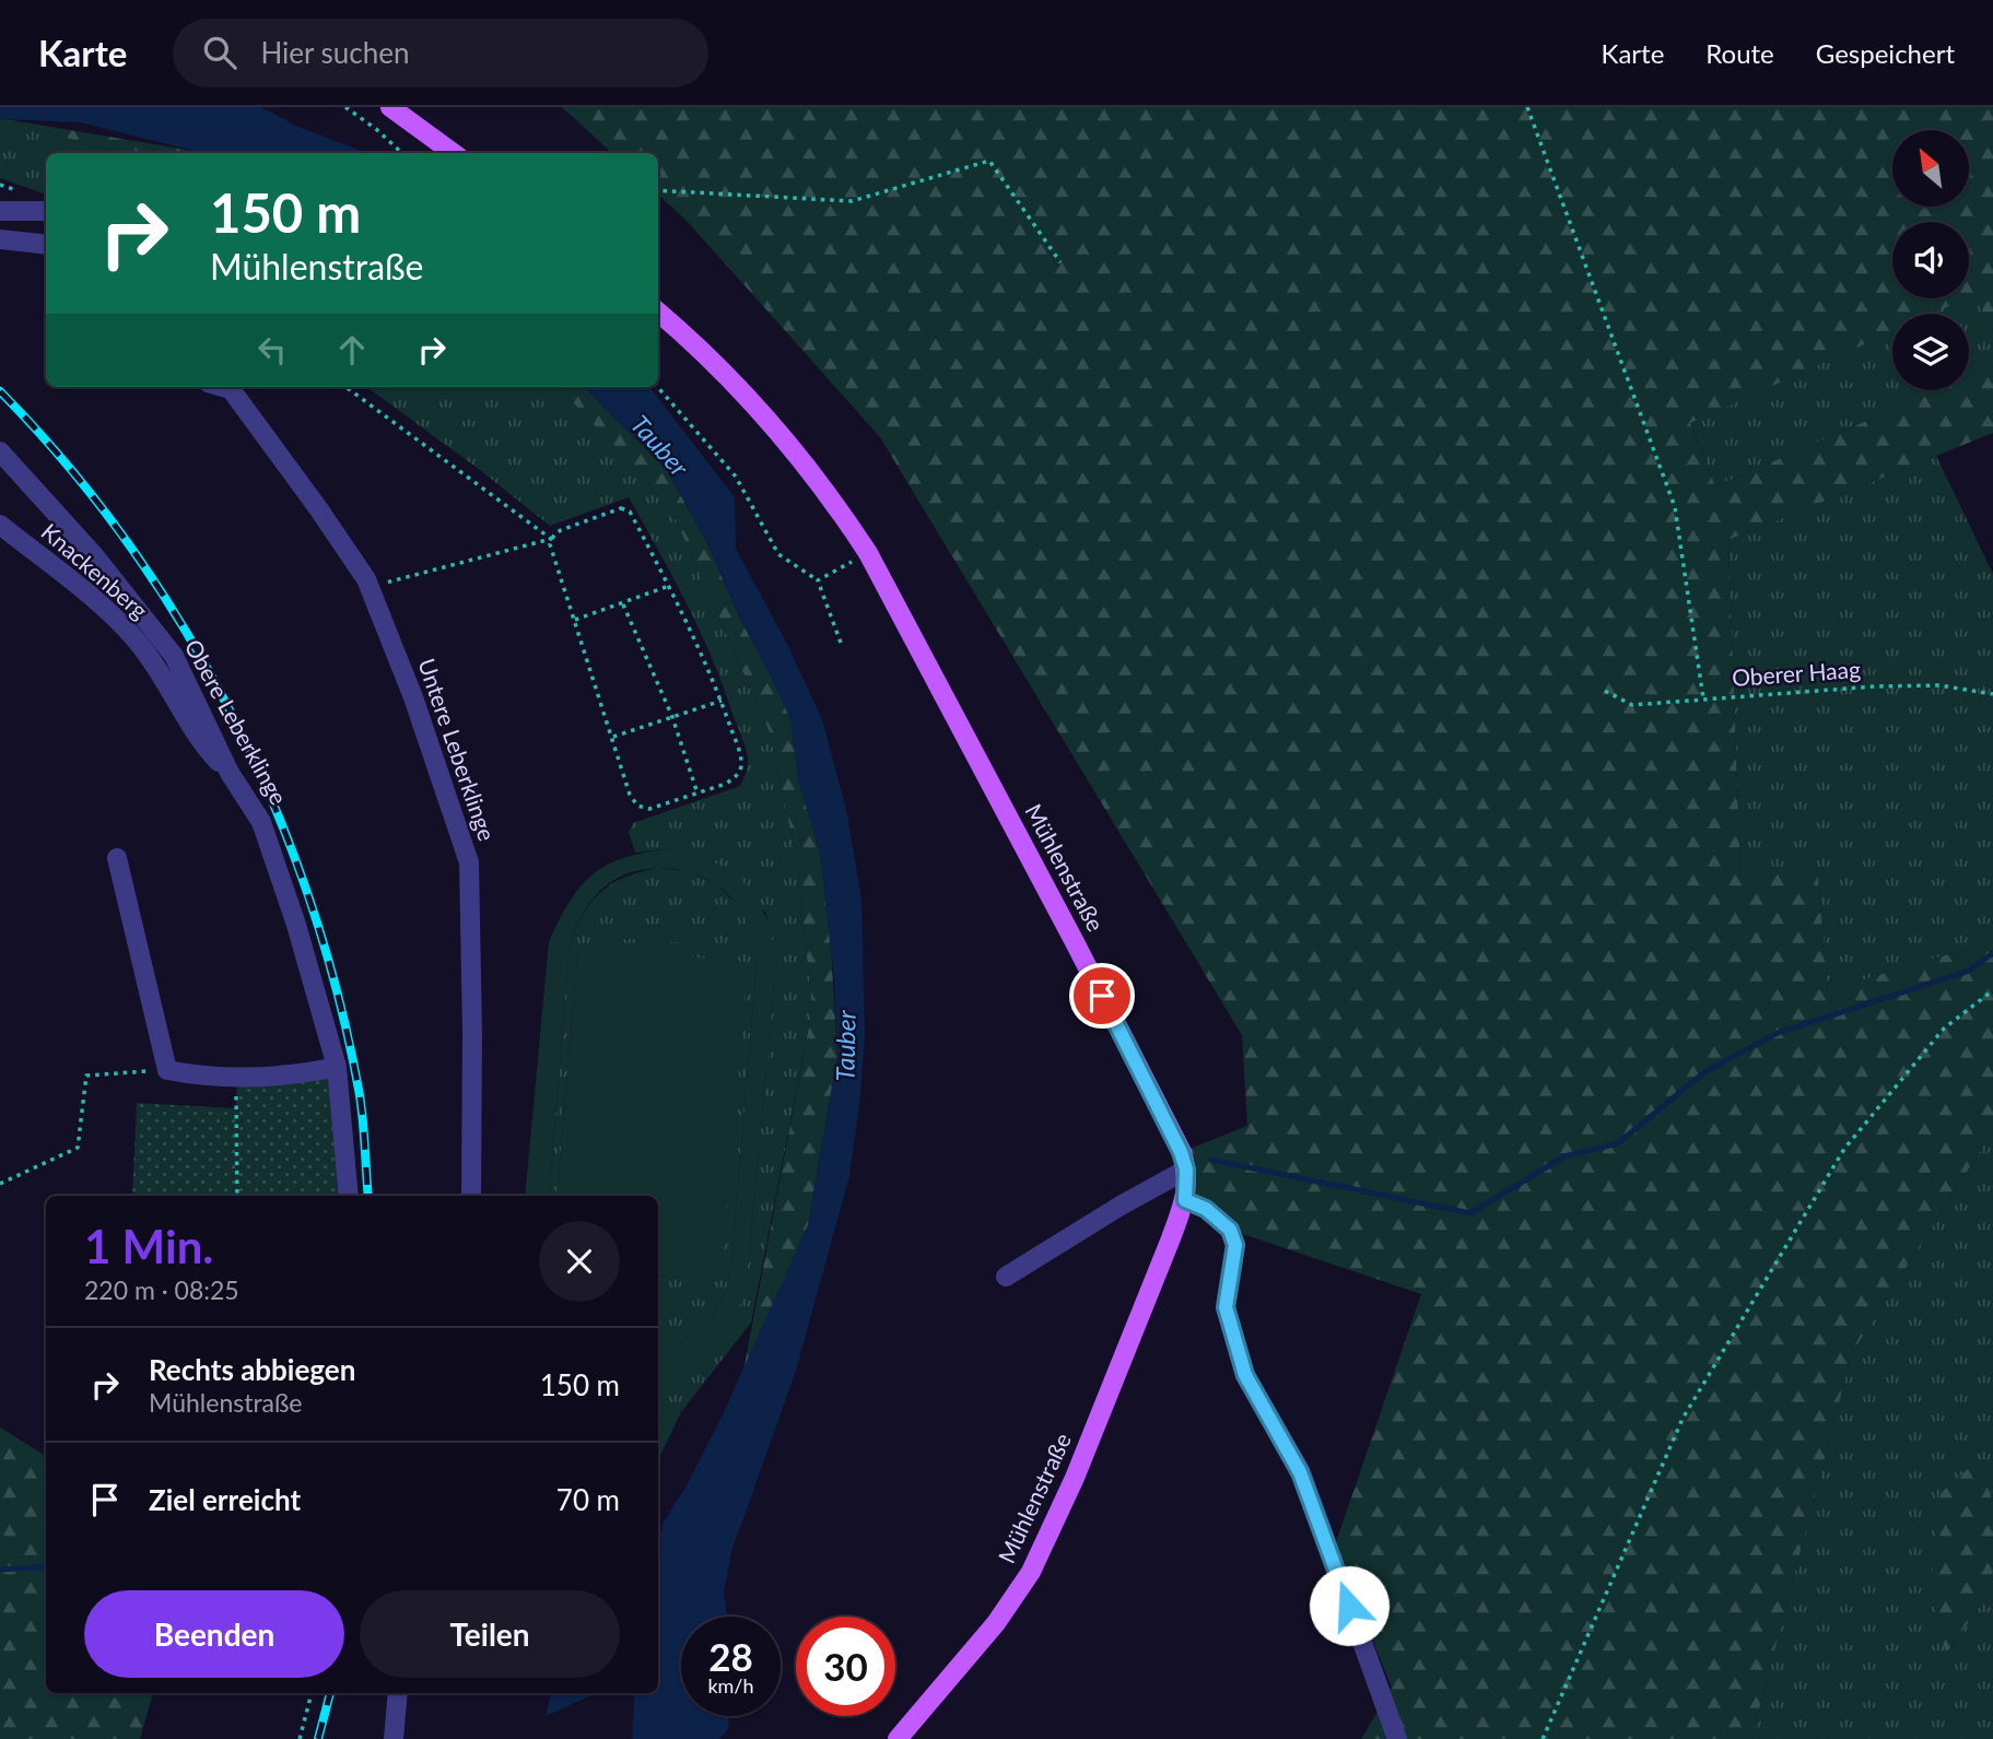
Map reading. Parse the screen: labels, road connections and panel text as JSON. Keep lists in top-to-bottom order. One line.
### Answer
{"streets":{"main road":["Mühlenstraße"],"street":["Knackenberg","Obere Leberklinge","Untere Leberklinge"],"path":["Oberer Haag"]},"crossings":[["Knackenberg","Obere Leberklinge"]],"water":["Tauber"],"north":"top left","page":{"header":"Karte","search":"Hier suchen","nav":["Karte","Route","Gespeichert"],"turn":["150 m","Mühlenstraße"],"heading":["1 Min.","220 m · 08:25"],"list":[{"name":"Rechts abbiegen","note":"Mühlenstraße","value":"150 m"},{"name":"Ziel erreicht","value":"70 m"}],"buttons":["Beenden","Teilen"],"speed":"28 km/h","limit":"30"}}
